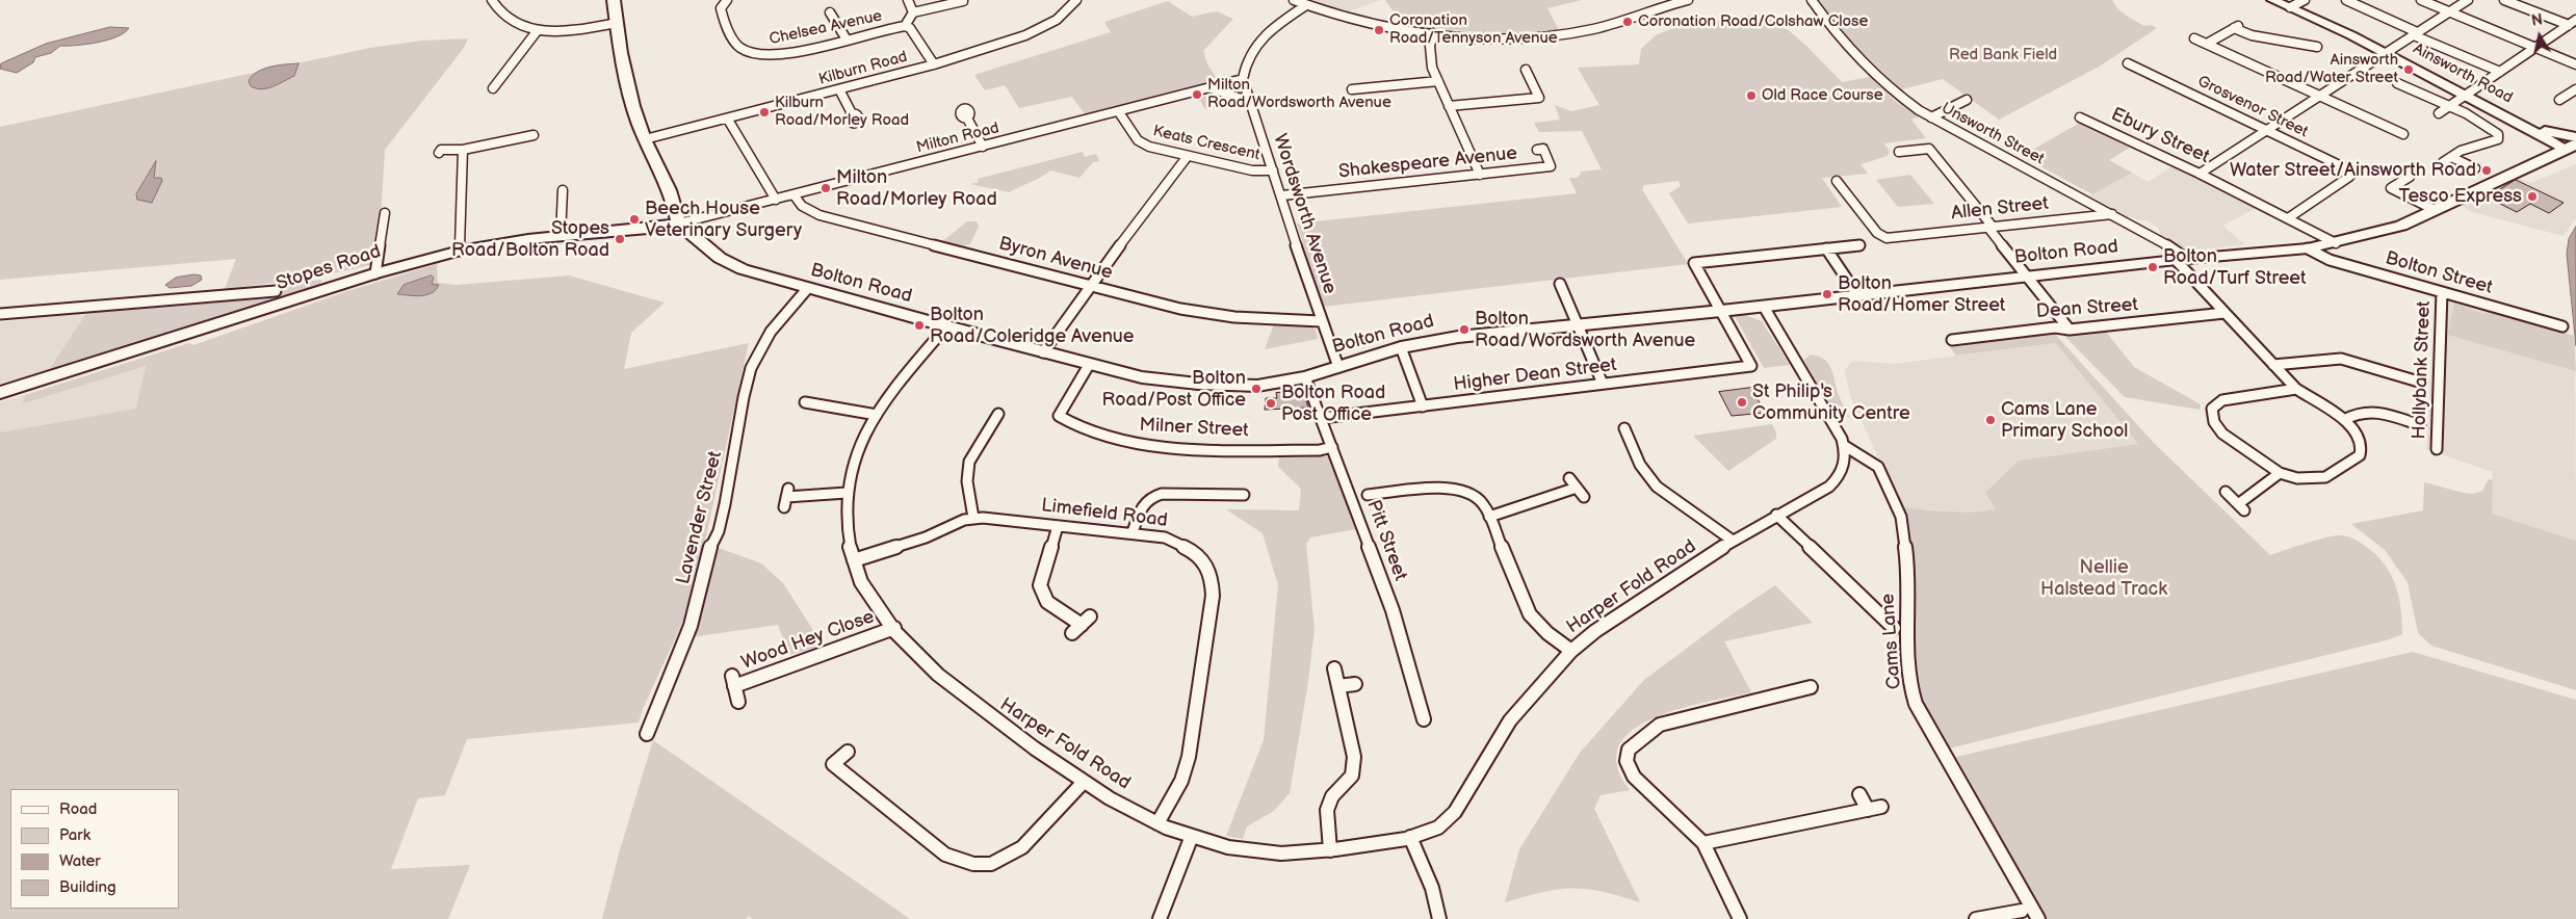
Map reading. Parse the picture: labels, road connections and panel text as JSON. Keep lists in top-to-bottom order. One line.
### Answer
{"streets":{"main road":["Ainsworth Road","Bolton Road","Stopes Road"],"street":["Chelsea Avenue","Kilburn Road","Grosvenor Street","Unsworth Street","Ebury Street","Milton Road","Keats Crescent","Shakespeare Avenue","Allen Street","Wordsworth Avenue","Byron Avenue","Bolton Street","Dean Street","Hollybank Street","Higher Dean Street","Milner Street","Limefield Road","Lavender Street","Pitt Street","Harper Fold Road","Wood Hey Close","Cams Lane"]},"crossings":[["Ainsworth Road","Bolton Road"],["Grosvenor Street","Ebury Street"],["Unsworth Street","Allen Street"],["Unsworth Street","Bolton Road"],["Unsworth Street","Dean Street"],["Ebury Street","Bolton Road"],["Milton Road","Keats Crescent"],["Milton Road","Wordsworth Avenue"],["Milton Road","Bolton Road"],["Milton Road","Byron Avenue"],["Milton Road","Stopes Road"],["Keats Crescent","Wordsworth Avenue"],["Shakespeare Avenue","Wordsworth Avenue"],["Wordsworth Avenue","Bolton Road"],["Wordsworth Avenue","Byron Avenue"],["Bolton Road","Stopes Road"],["Bolton Road","Bolton Street"],["Bolton Road","Higher Dean Street"],["Bolton Road","Milner Street"],["Bolton Road","Lavender Street"],["Bolton Road","Pitt Street"],["Bolton Road","Harper Fold Road"],["Bolton Street","Hollybank Street"],["Higher Dean Street","Pitt Street"],["Milner Street","Pitt Street"],["Limefield Road","Harper Fold Road"],["Harper Fold Road","Wood Hey Close"],["Harper Fold Road","Cams Lane"]],"parks":["Red Bank Field","Nellie Halstead Track"],"places":["Coronation Road/Colshaw Close","Coronation Road/Tennyson Avenue","Ainsworth Road/Water Street","Milton Road/Wordsworth Avenue","Old Race Course","Kilburn Road/Morley Road","Water Street/Ainsworth Road","Milton Road/Morley Road","Tesco Express","Beech House Veterinary Surgery","Stopes Road/Bolton Road","Bolton Road/Turf Street","Bolton Road/Homer Street","Bolton Road/Coleridge Avenue","Bolton Road/Wordsworth Avenue","Bolton Road/Post Office","St Philip's Community Centre","Bolton Road Post Office","Cams Lane Primary School"],"legend":["Road","Park","Water","Building"],"north":"top"}
